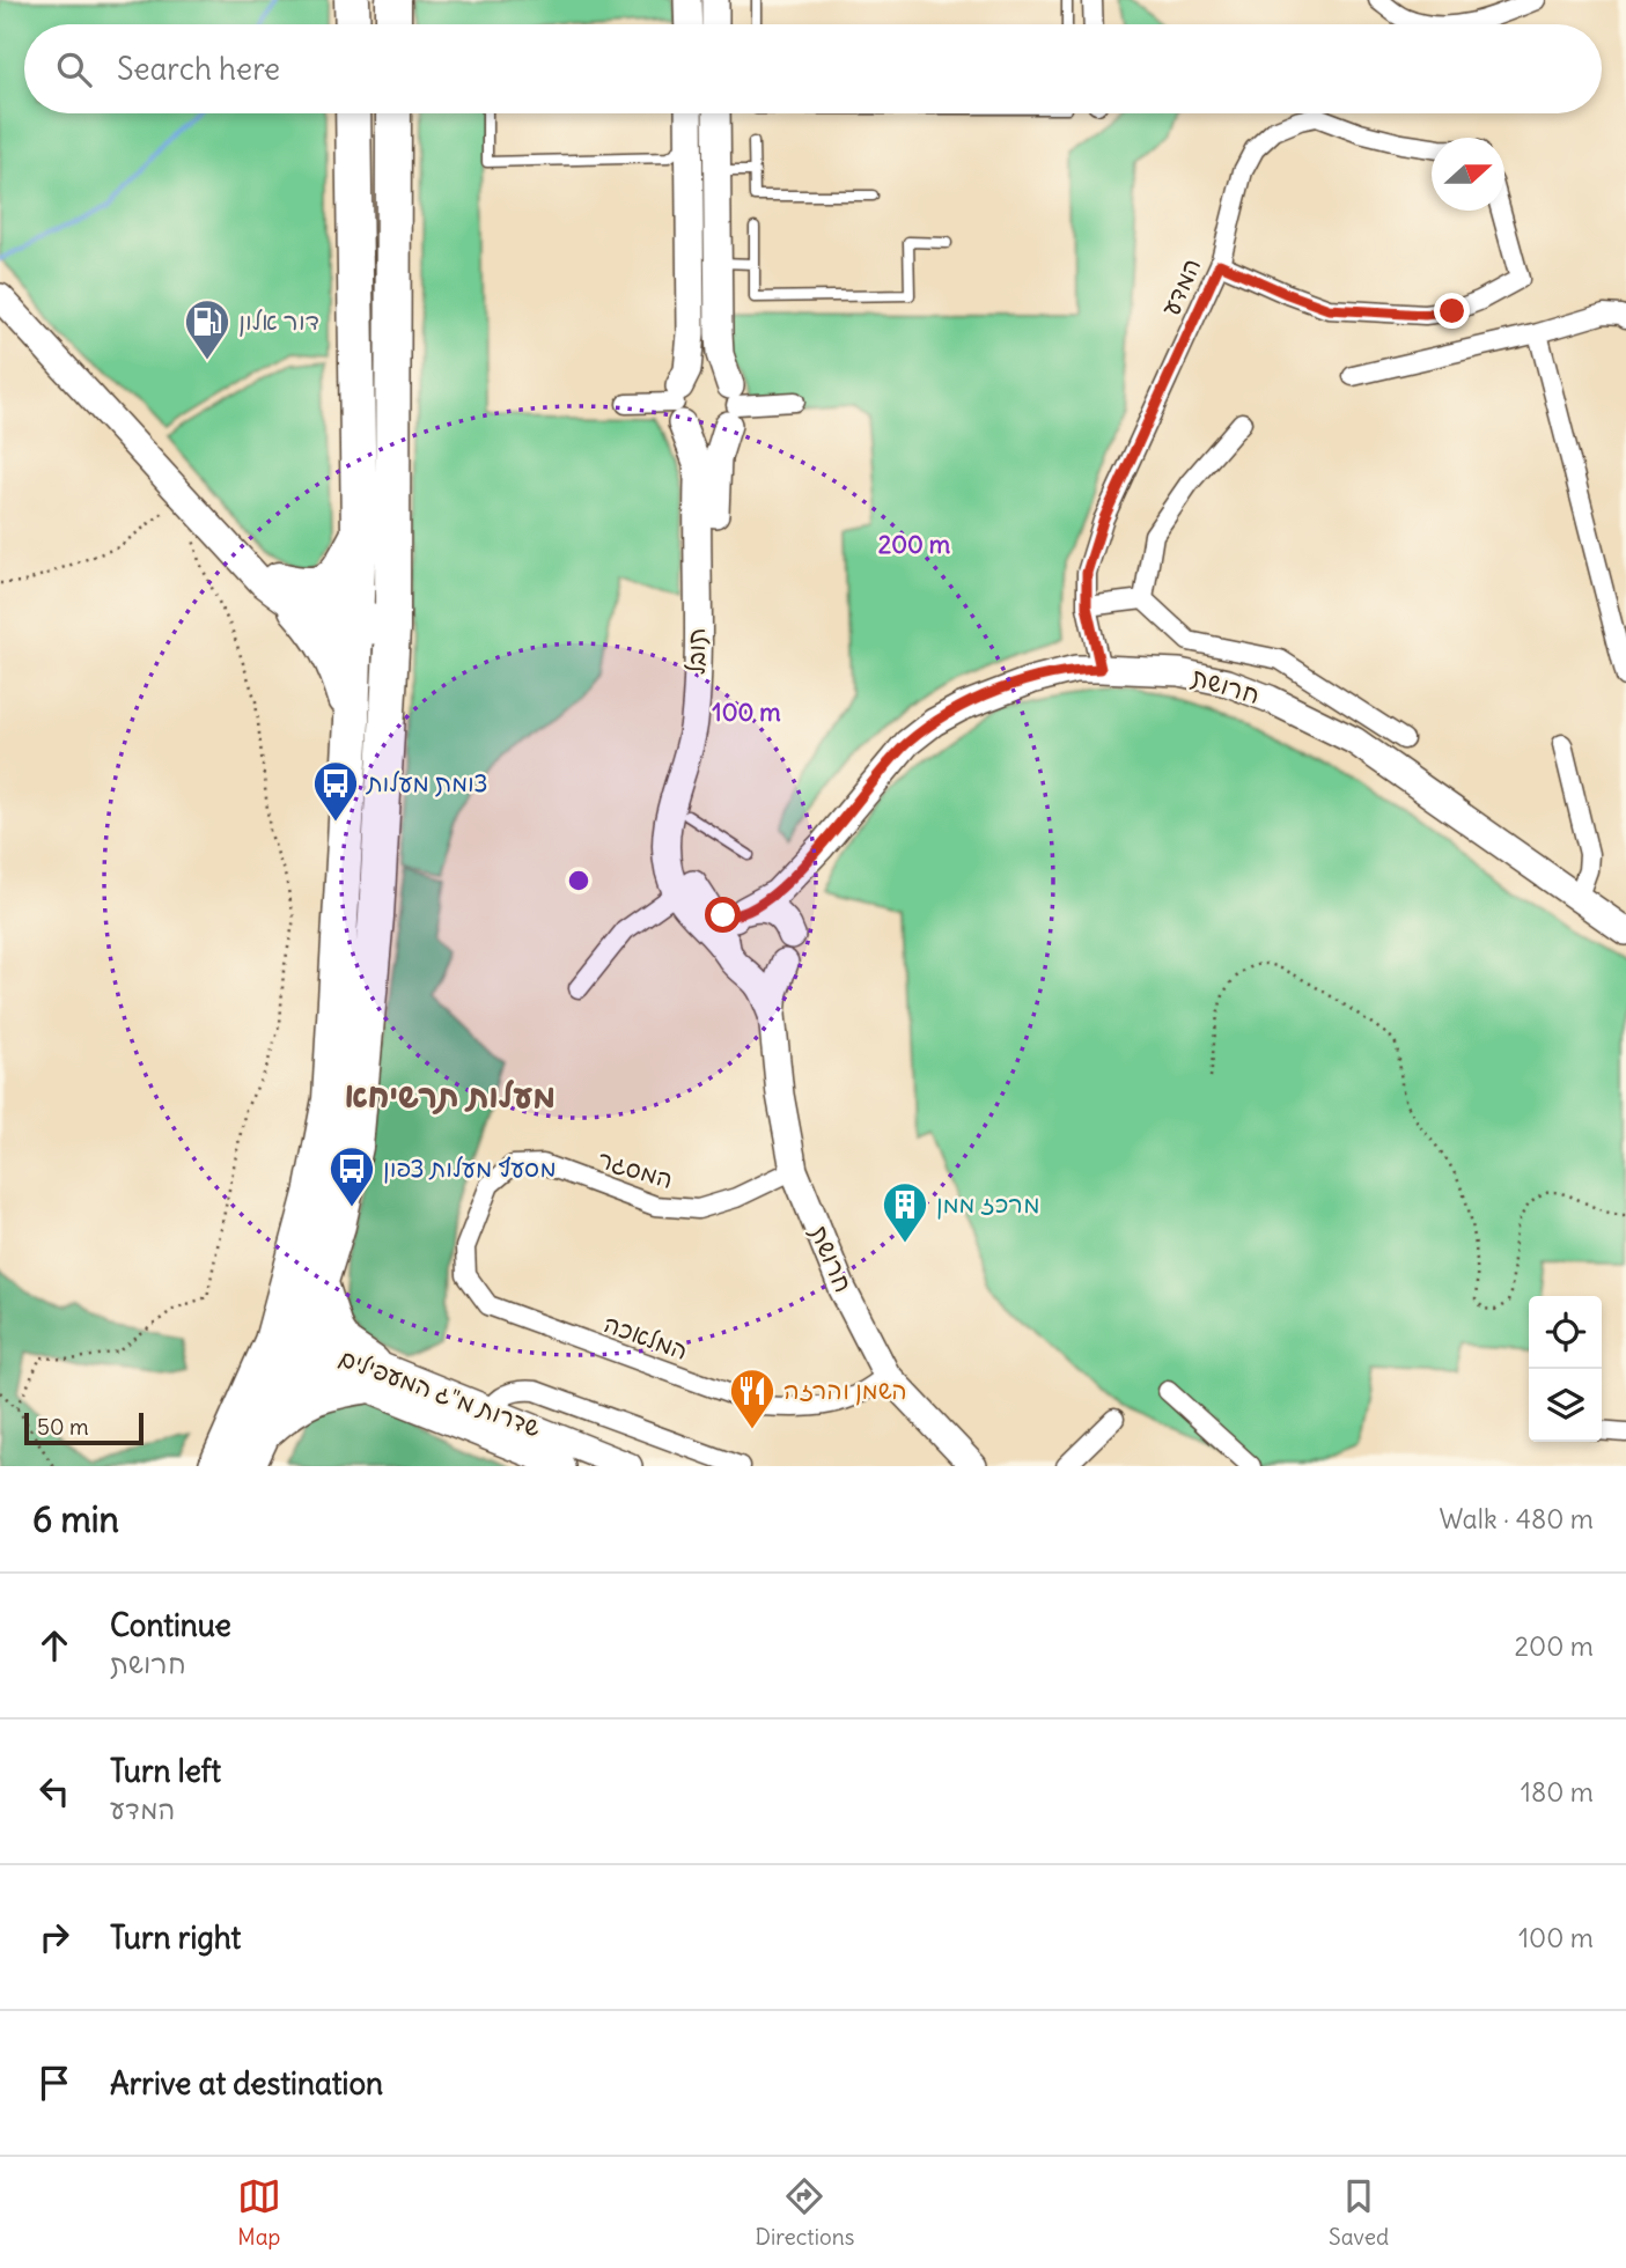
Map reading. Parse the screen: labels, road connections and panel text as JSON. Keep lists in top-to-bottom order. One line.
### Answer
{"streets":{"street":["המדע","תובל","חרושת","המסגר","המלאכה","שדרות מ\"ג המעפילים"]},"crossings":[["המדע","חרושת"],["תובל","חרושת"],["חרושת","המסגר"],["חרושת","המלאכה"],["המסגר","המלאכה"]],"districts":["מעלות תרשיחא"],"places":{"fuel station":["דור אלון"],"bus stop":["צומת מעלות","מסעף מעלות צפון"],"building":["מרכז ממן"],"restaurant":["השמן והרזה"]},"scale_bar":"50 m","north":"right","page":{"search":"Search here","scale":"50 m","heading":["6 min","Walk · 480 m"],"list":[["Continue","חרושת","200 m"],["Turn left","המדע","180 m"],["Turn right","100 m"],"Arrive at destination"],"nav":["Map","Directions","Saved"]},"rings":["200 m","100 m"]}
